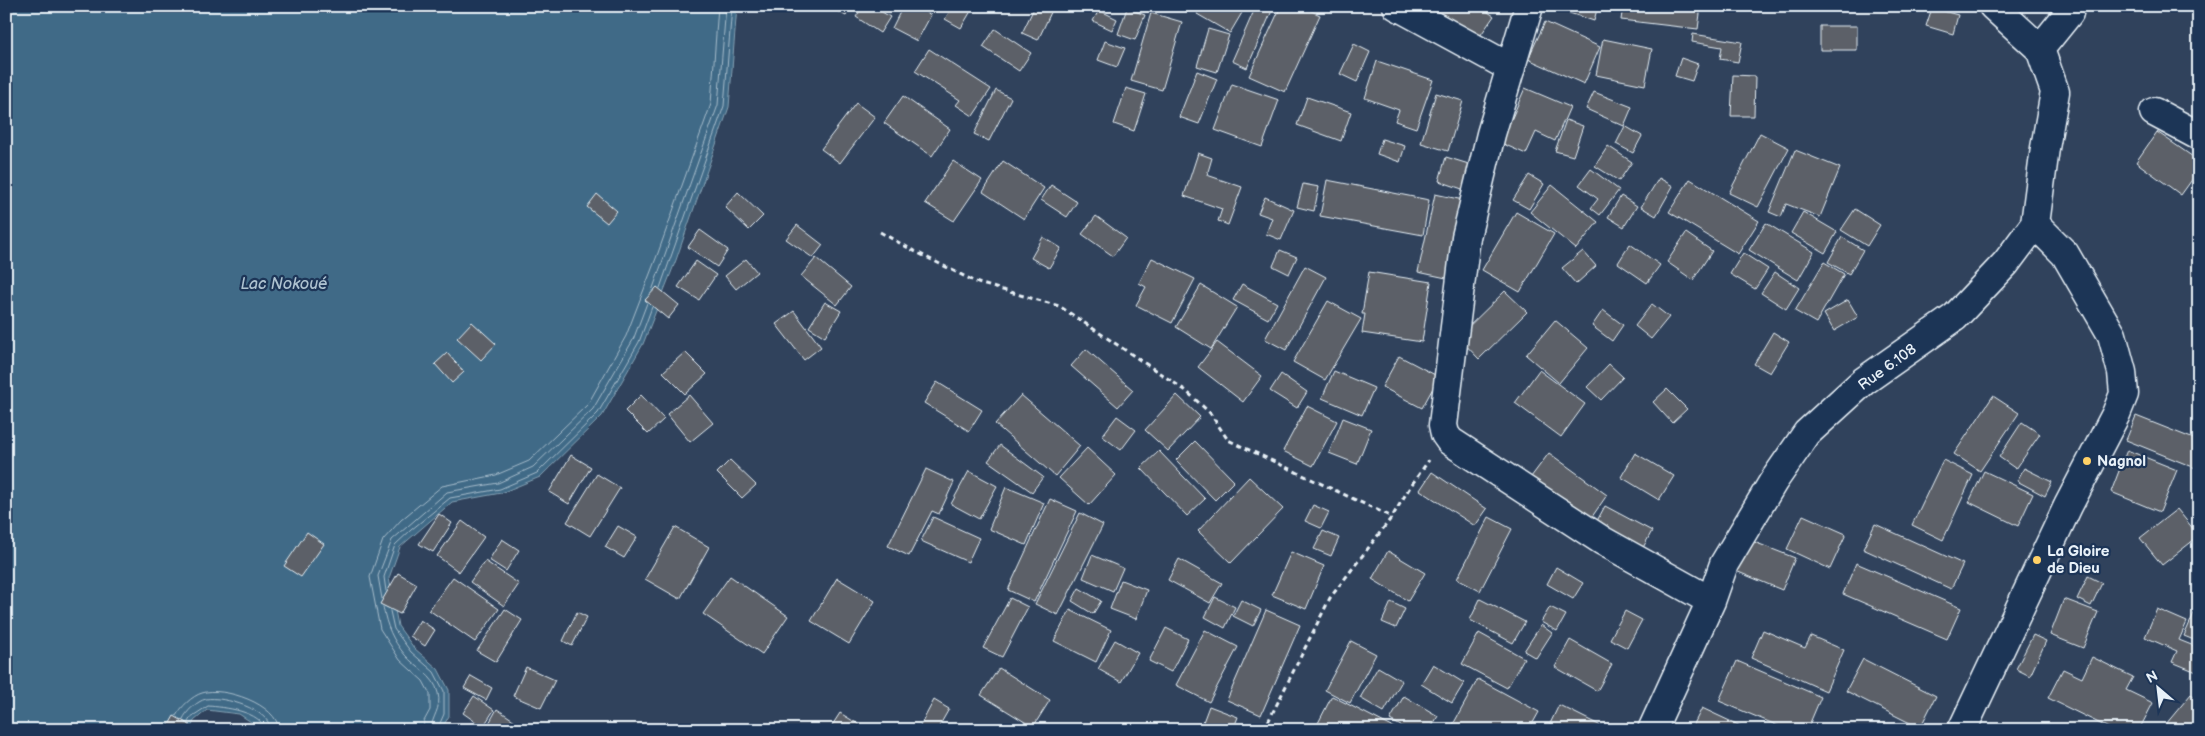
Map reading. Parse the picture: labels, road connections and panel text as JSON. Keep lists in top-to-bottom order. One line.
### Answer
{"streets":{"street":["Rue 6.108"]},"water":["Lac Nokoué"],"places":["Nagnol","La Gloire de Dieu"],"north":"top left"}
